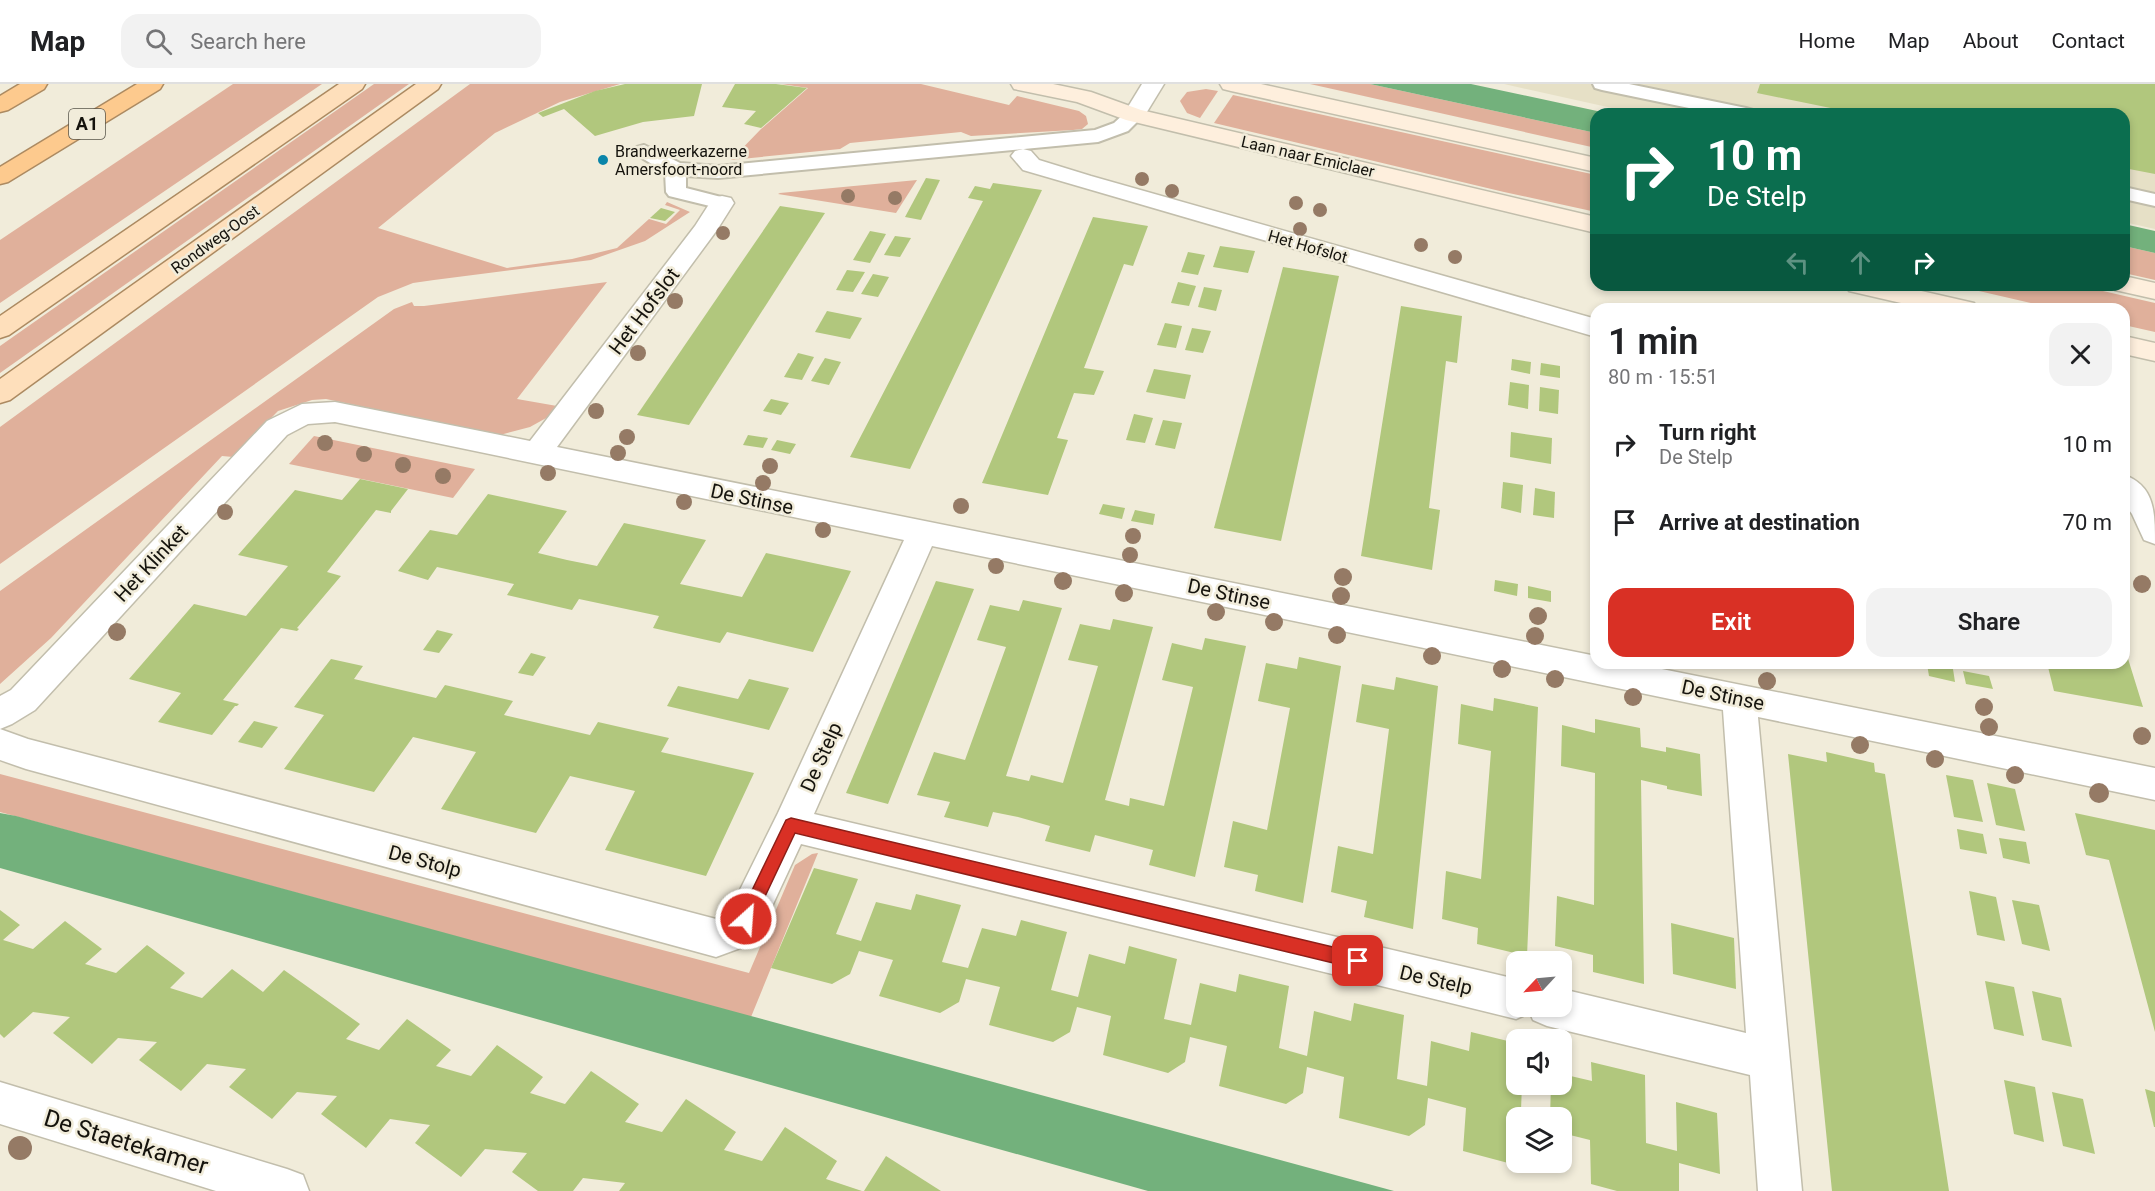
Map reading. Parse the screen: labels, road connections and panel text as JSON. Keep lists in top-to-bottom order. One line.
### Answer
{"streets":{"highway":["A1"],"main road":["Laan naar Emiclaer","Rondweg-Oost"],"street":["Het Hofslot","De Stinse","Het Klinket","De Stelp","De Stolp","De Staetekamer"]},"crossings":[["Het Hofslot","De Stinse"],["De Stinse","Het Klinket"],["De Stinse","De Stelp"],["De Stelp","De Stolp"]],"places":["Brandweerkazerne Amersfoort-noord"],"north":"bottom left","page":{"header":"Map","search":"Search here","nav":["Home","Map","About","Contact"],"turn":["10 m","De Stelp"],"heading":["1 min","80 m · 15:51"],"list":[{"name":"Turn right","note":"De Stelp","value":"10 m"},{"name":"Arrive at destination","value":"70 m"}],"buttons":["Exit","Share"]}}
